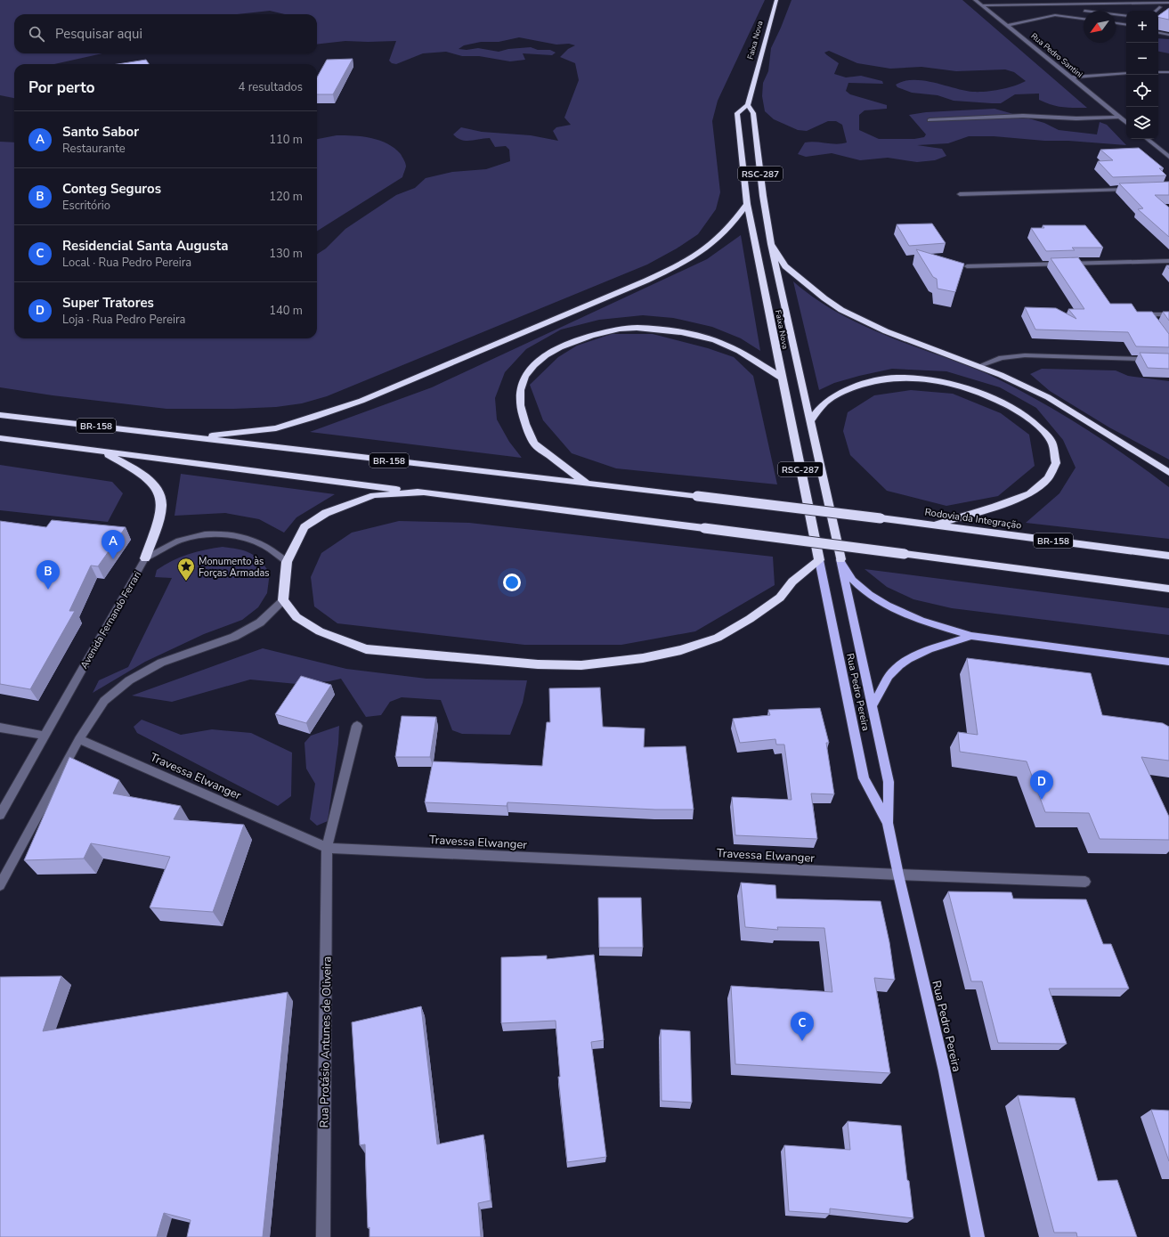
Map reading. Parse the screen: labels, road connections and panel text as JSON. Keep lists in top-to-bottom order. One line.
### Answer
{"streets":{"highway":["Faixa Nova","RSC-287","BR-158","Rodovia da Integração"],"main road":["Rua Pedro Pereira"],"street":["Rua Pedro Santini","Avenida Fernando Ferrari","Travessa Elwanger","Rua Protásio Antunes de Oliveira"]},"crossings":[["Faixa Nova","Rua Pedro Pereira"],["BR-158","Rodovia da Integração"],["Rua Pedro Pereira","Travessa Elwanger"],["Travessa Elwanger","Rua Protásio Antunes de Oliveira"]],"places":{"place":["Monumento às Forças Armadas"]},"north":"bottom left","page":{"map_buttons":["+","−"],"search":"Pesquisar aqui","heading":["Por perto","4 resultados"],"list":[{"mark":"A","name":"Santo Sabor","note":"Restaurante","value":"110 m"},{"mark":"B","name":"Conteg Seguros","note":"Escritório","value":"120 m"},{"mark":"C","name":"Residencial Santa Augusta","note":"Local · Rua Pedro Pereira","value":"130 m"},{"mark":"D","name":"Super Tratores","note":"Loja · Rua Pedro Pereira","value":"140 m"}],"pins":["A","B","D","C"]}}
